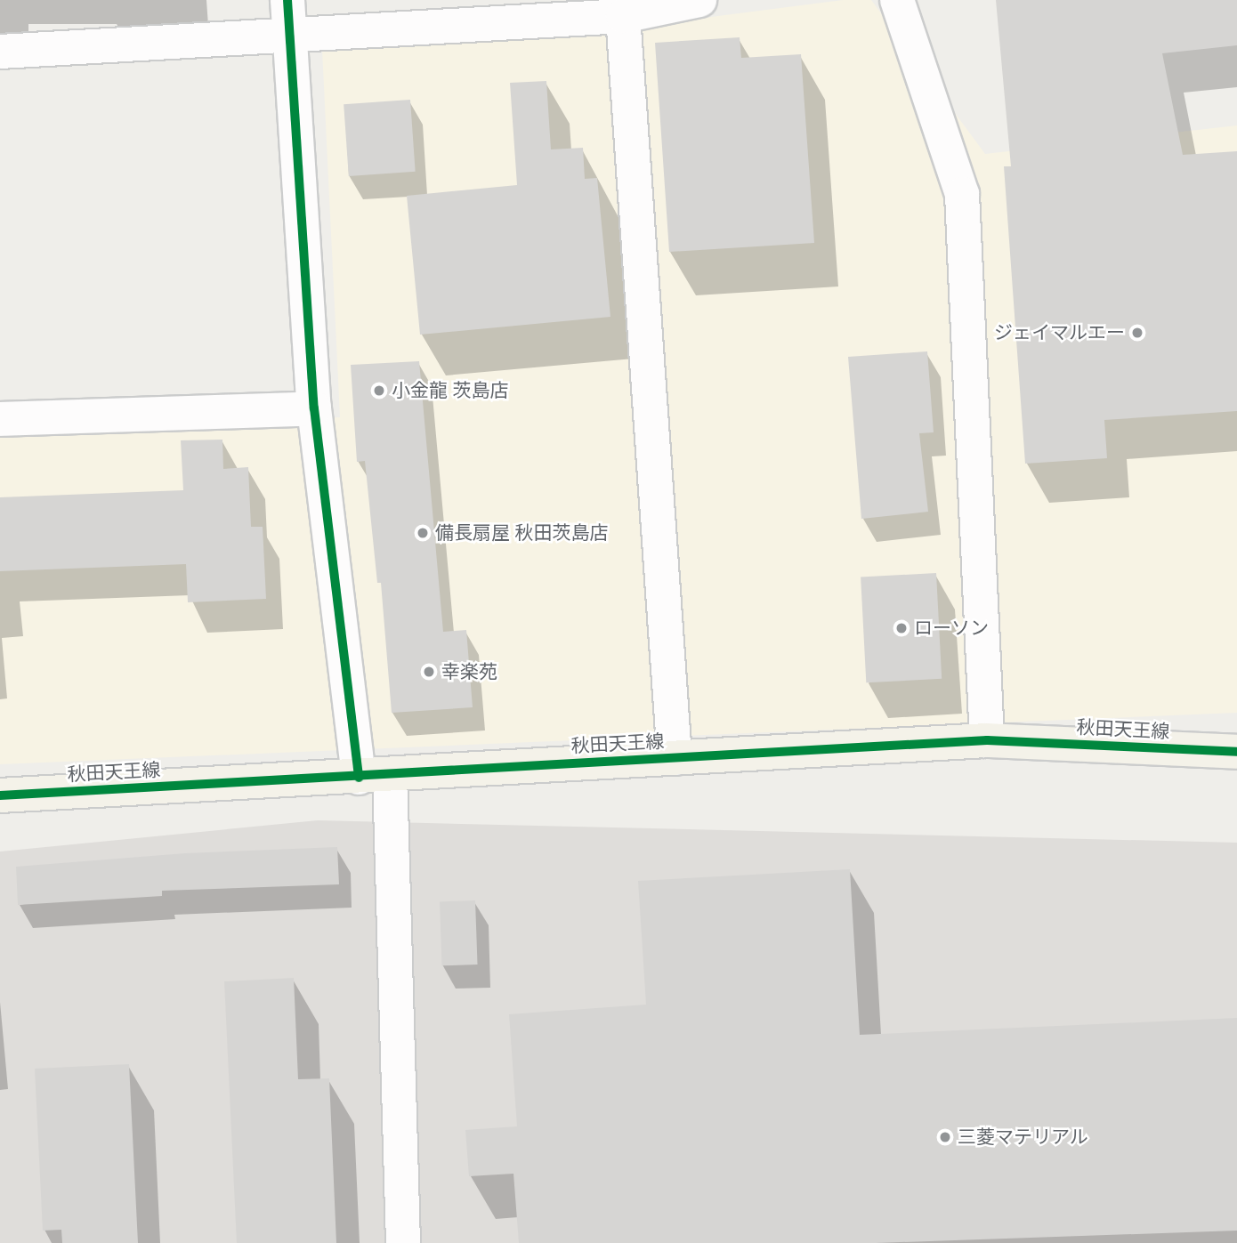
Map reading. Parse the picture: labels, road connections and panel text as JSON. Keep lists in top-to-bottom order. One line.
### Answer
{"streets":{"main road":["秋田天王線"]},"places":["ジェイマルエー","小金龍 茨島店","備長扇屋 秋田茨島店","ローソン","幸楽苑","三菱マテリアル"]}
